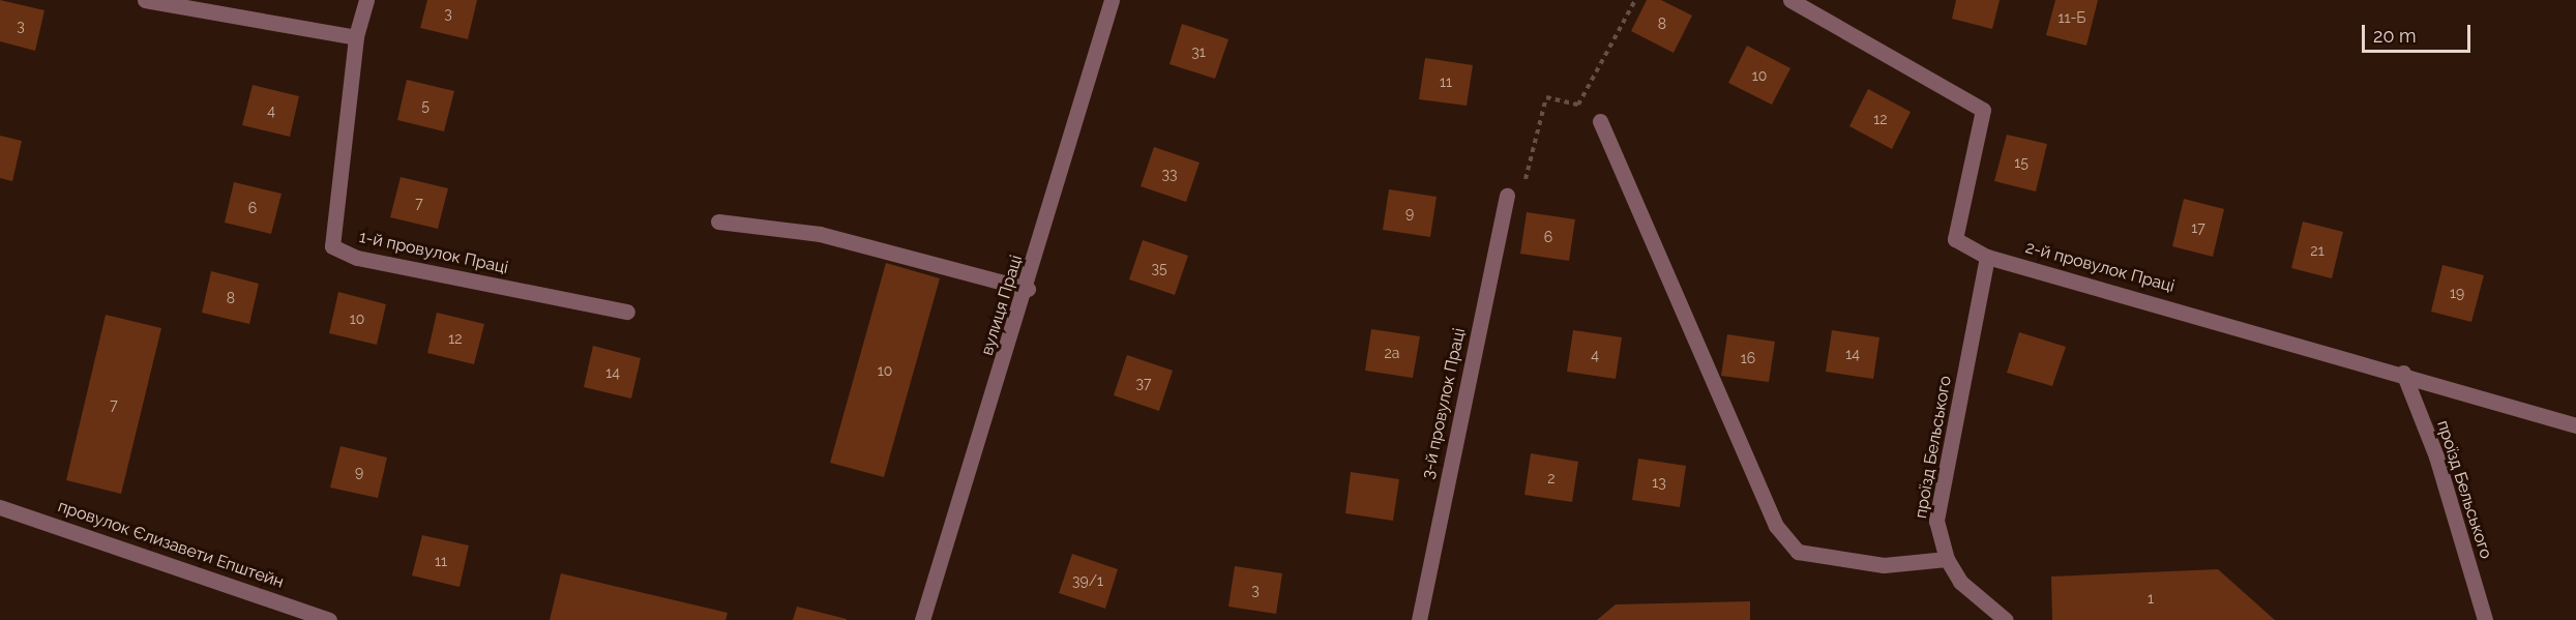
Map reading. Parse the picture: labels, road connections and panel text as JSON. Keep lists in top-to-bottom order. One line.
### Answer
{"streets":{"street":["1-й провулок Праці","2-й провулок Праці","вулиця Праці","3-й провулок Праці","проїзд Бельського","провулок Єлизавети Епштейн"]},"crossings":[["2-й провулок Праці","проїзд Бельського"]],"house_numbers":["3","11-Б","8","3","31","10","11","5","4","12","15","33","7","6","9","17","6","21","35","19","8","10","12","2а","14","4","16","10","14","37","7","9","2","13","11","39/1","3","1"],"scale_bar":"20 m"}
